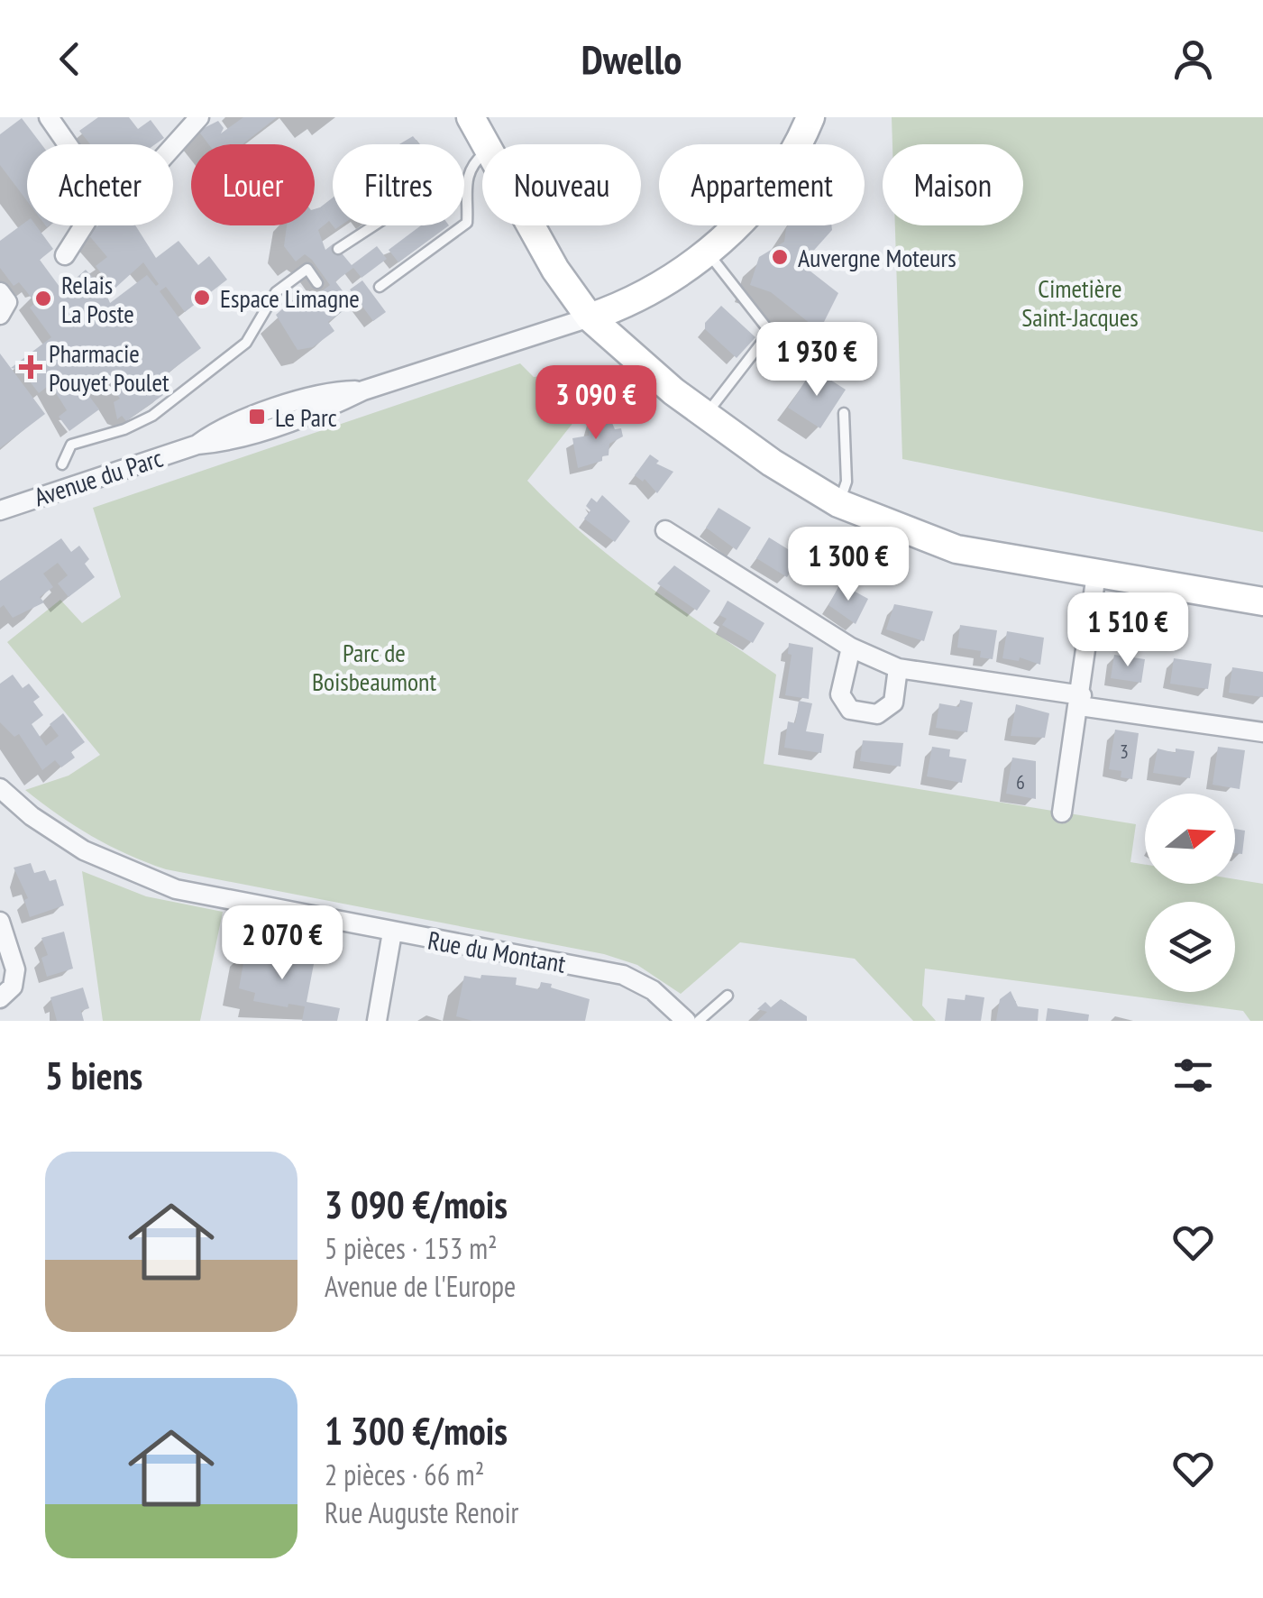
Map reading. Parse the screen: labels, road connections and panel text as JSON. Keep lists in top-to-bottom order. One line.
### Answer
{"streets":{"main road":["Avenue du Parc"],"street":["Rue du Montant"]},"parks":["Cimetière Saint-Jacques","Parc de Boisbeaumont"],"places":{"other":["Auvergne Moteurs","Espace Limagne","Relais La Poste"],"health":["Pharmacie Pouyet Poulet"],"transit":["Le Parc"]},"house_numbers":["3","6"],"north":"right","page":{"header":"Dwello","chip":["Acheter","Louer","Filtres","Nouveau","Appartement","Maison"],"price":["1 930 €","3 090 €","1 300 €","1 510 €","2 070 €"],"heading":"5 biens","list":[{"name":"3 090 €/mois","note":"5 pièces · 153 m² · Avenue de l'Europe"},{"name":"1 300 €/mois","note":"2 pièces · 66 m² · Rue Auguste Renoir"}]}}
